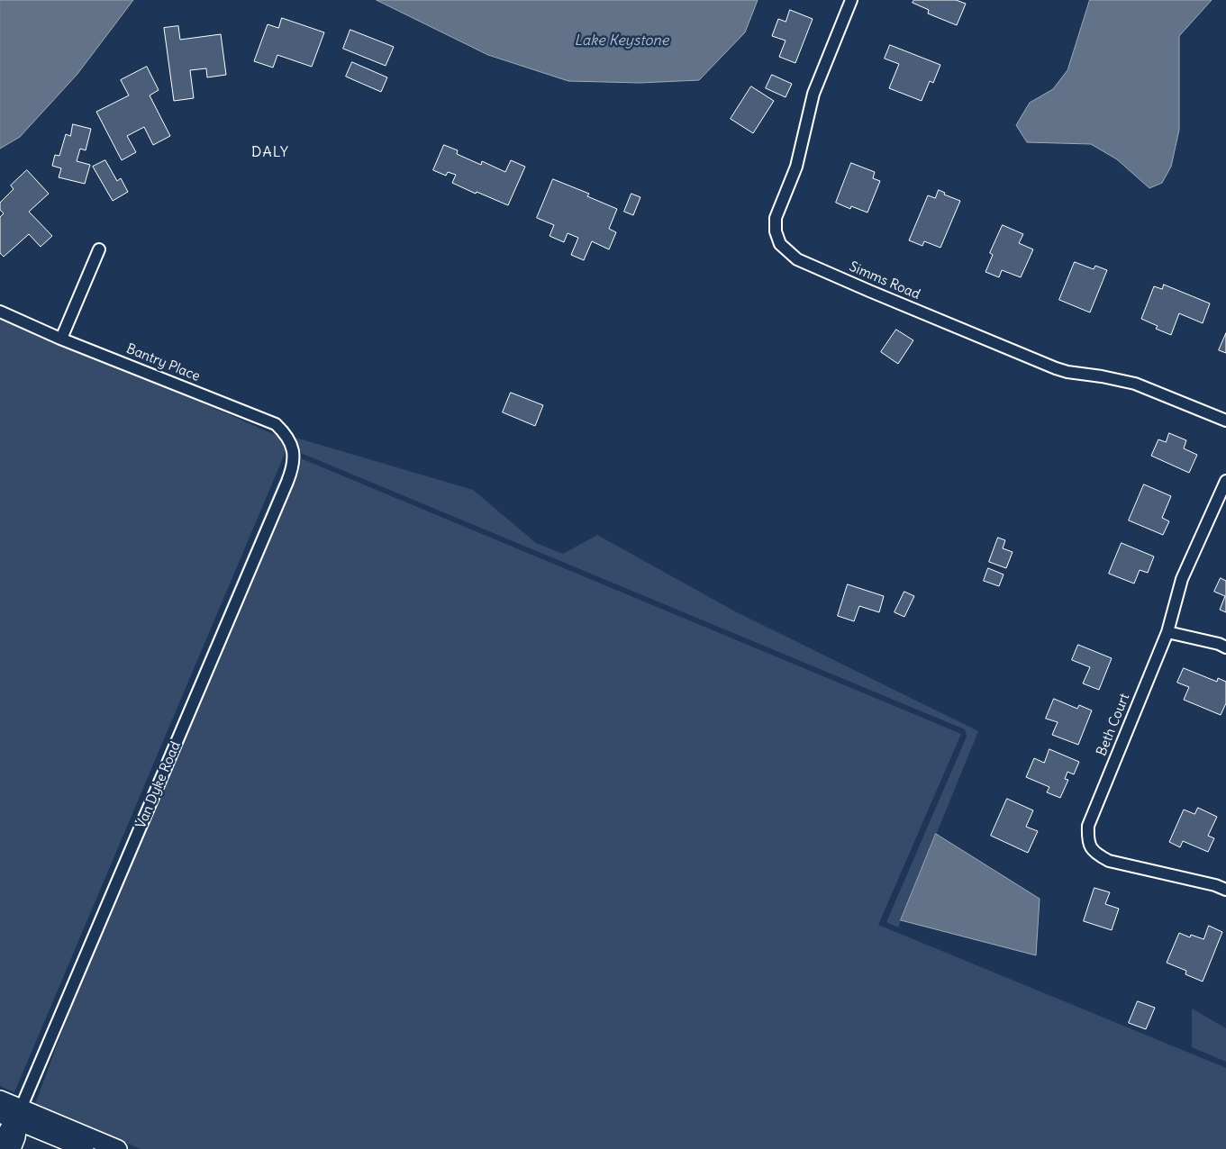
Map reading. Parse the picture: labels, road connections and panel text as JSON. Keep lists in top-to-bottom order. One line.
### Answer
{"streets":{"main road":["Van Dyke Road"],"street":["Simms Road","Bantry Place","Beth Court"]},"crossings":[["Bantry Place","Van Dyke Road"]],"districts":["DALY"],"water":["Lake Keystone"]}
